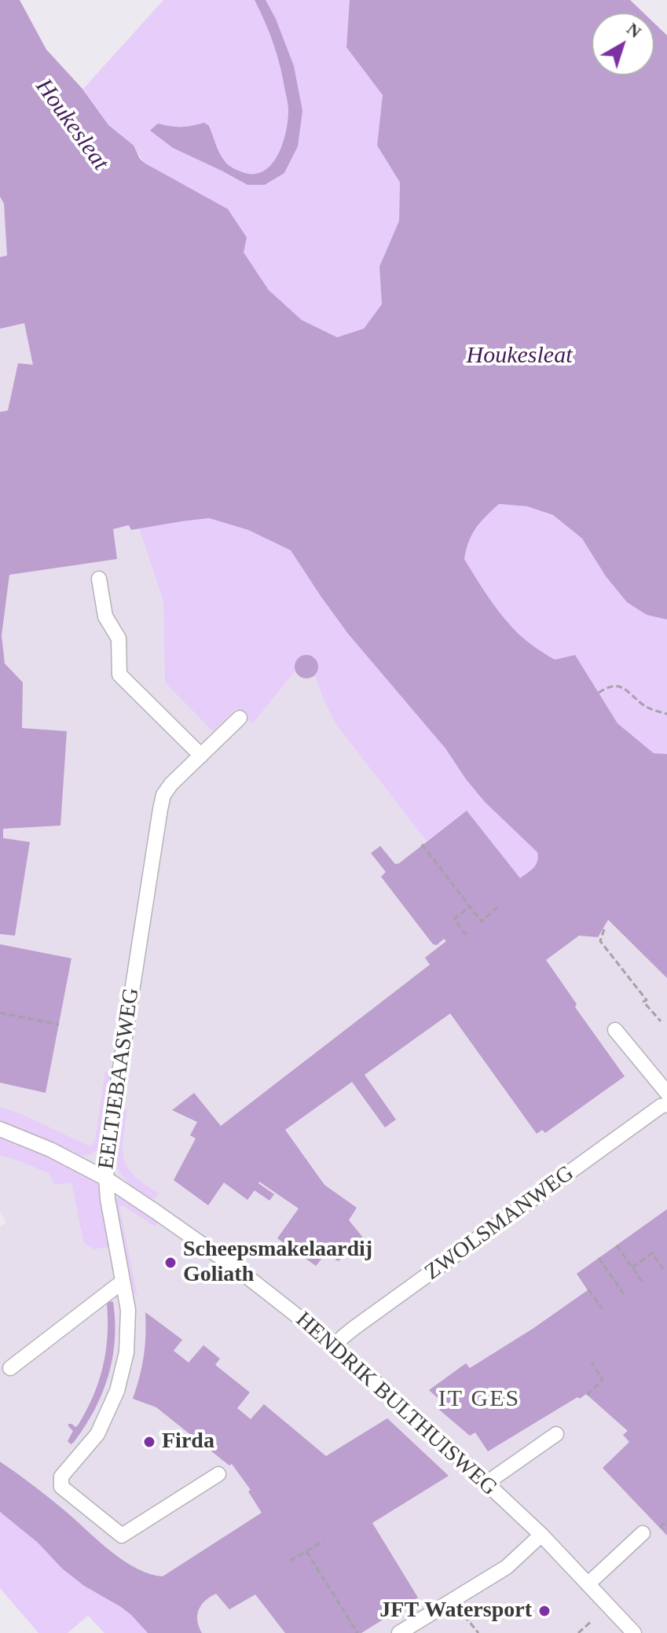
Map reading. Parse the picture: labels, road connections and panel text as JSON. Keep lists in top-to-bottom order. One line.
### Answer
{"streets":{"street":["EELTJEBAASWEG","ZWOLSMANWEG","HENDRIK BULTHUISWEG"]},"crossings":[["EELTJEBAASWEG","HENDRIK BULTHUISWEG"],["ZWOLSMANWEG","HENDRIK BULTHUISWEG"]],"districts":["IT GES"],"water":["Houkesleat"],"places":["Scheepsmakelaardij Goliath","Firda","JFT Watersport"],"north":"top right"}
